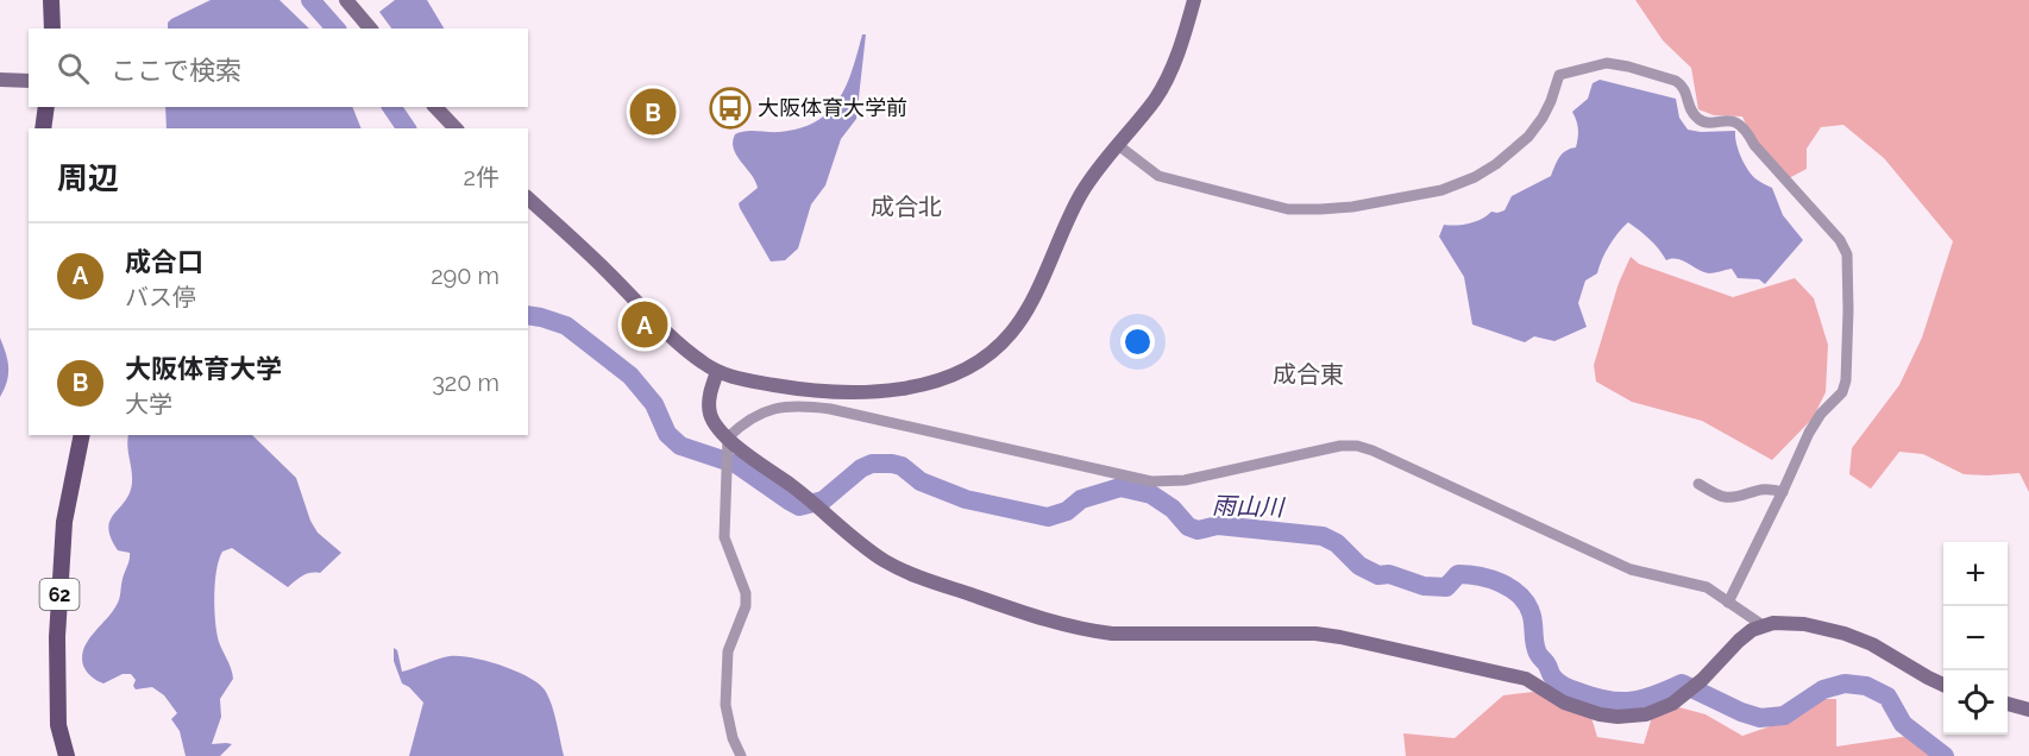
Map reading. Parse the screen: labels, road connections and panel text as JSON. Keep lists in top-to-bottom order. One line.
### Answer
{"streets":{"main road":["62"]},"districts":["成合北","成合東"],"water":["雨山川"],"places":{"bus stop":["大阪体育大学前"]},"page":{"search":"ここで検索","pins":["B","A"],"heading":["周辺","2件"],"list":[{"mark":"A","name":"成合口","note":"バス停","value":"290 m"},{"mark":"B","name":"大阪体育大学","note":"大学","value":"320 m"}],"map_buttons":["+","−"]}}
